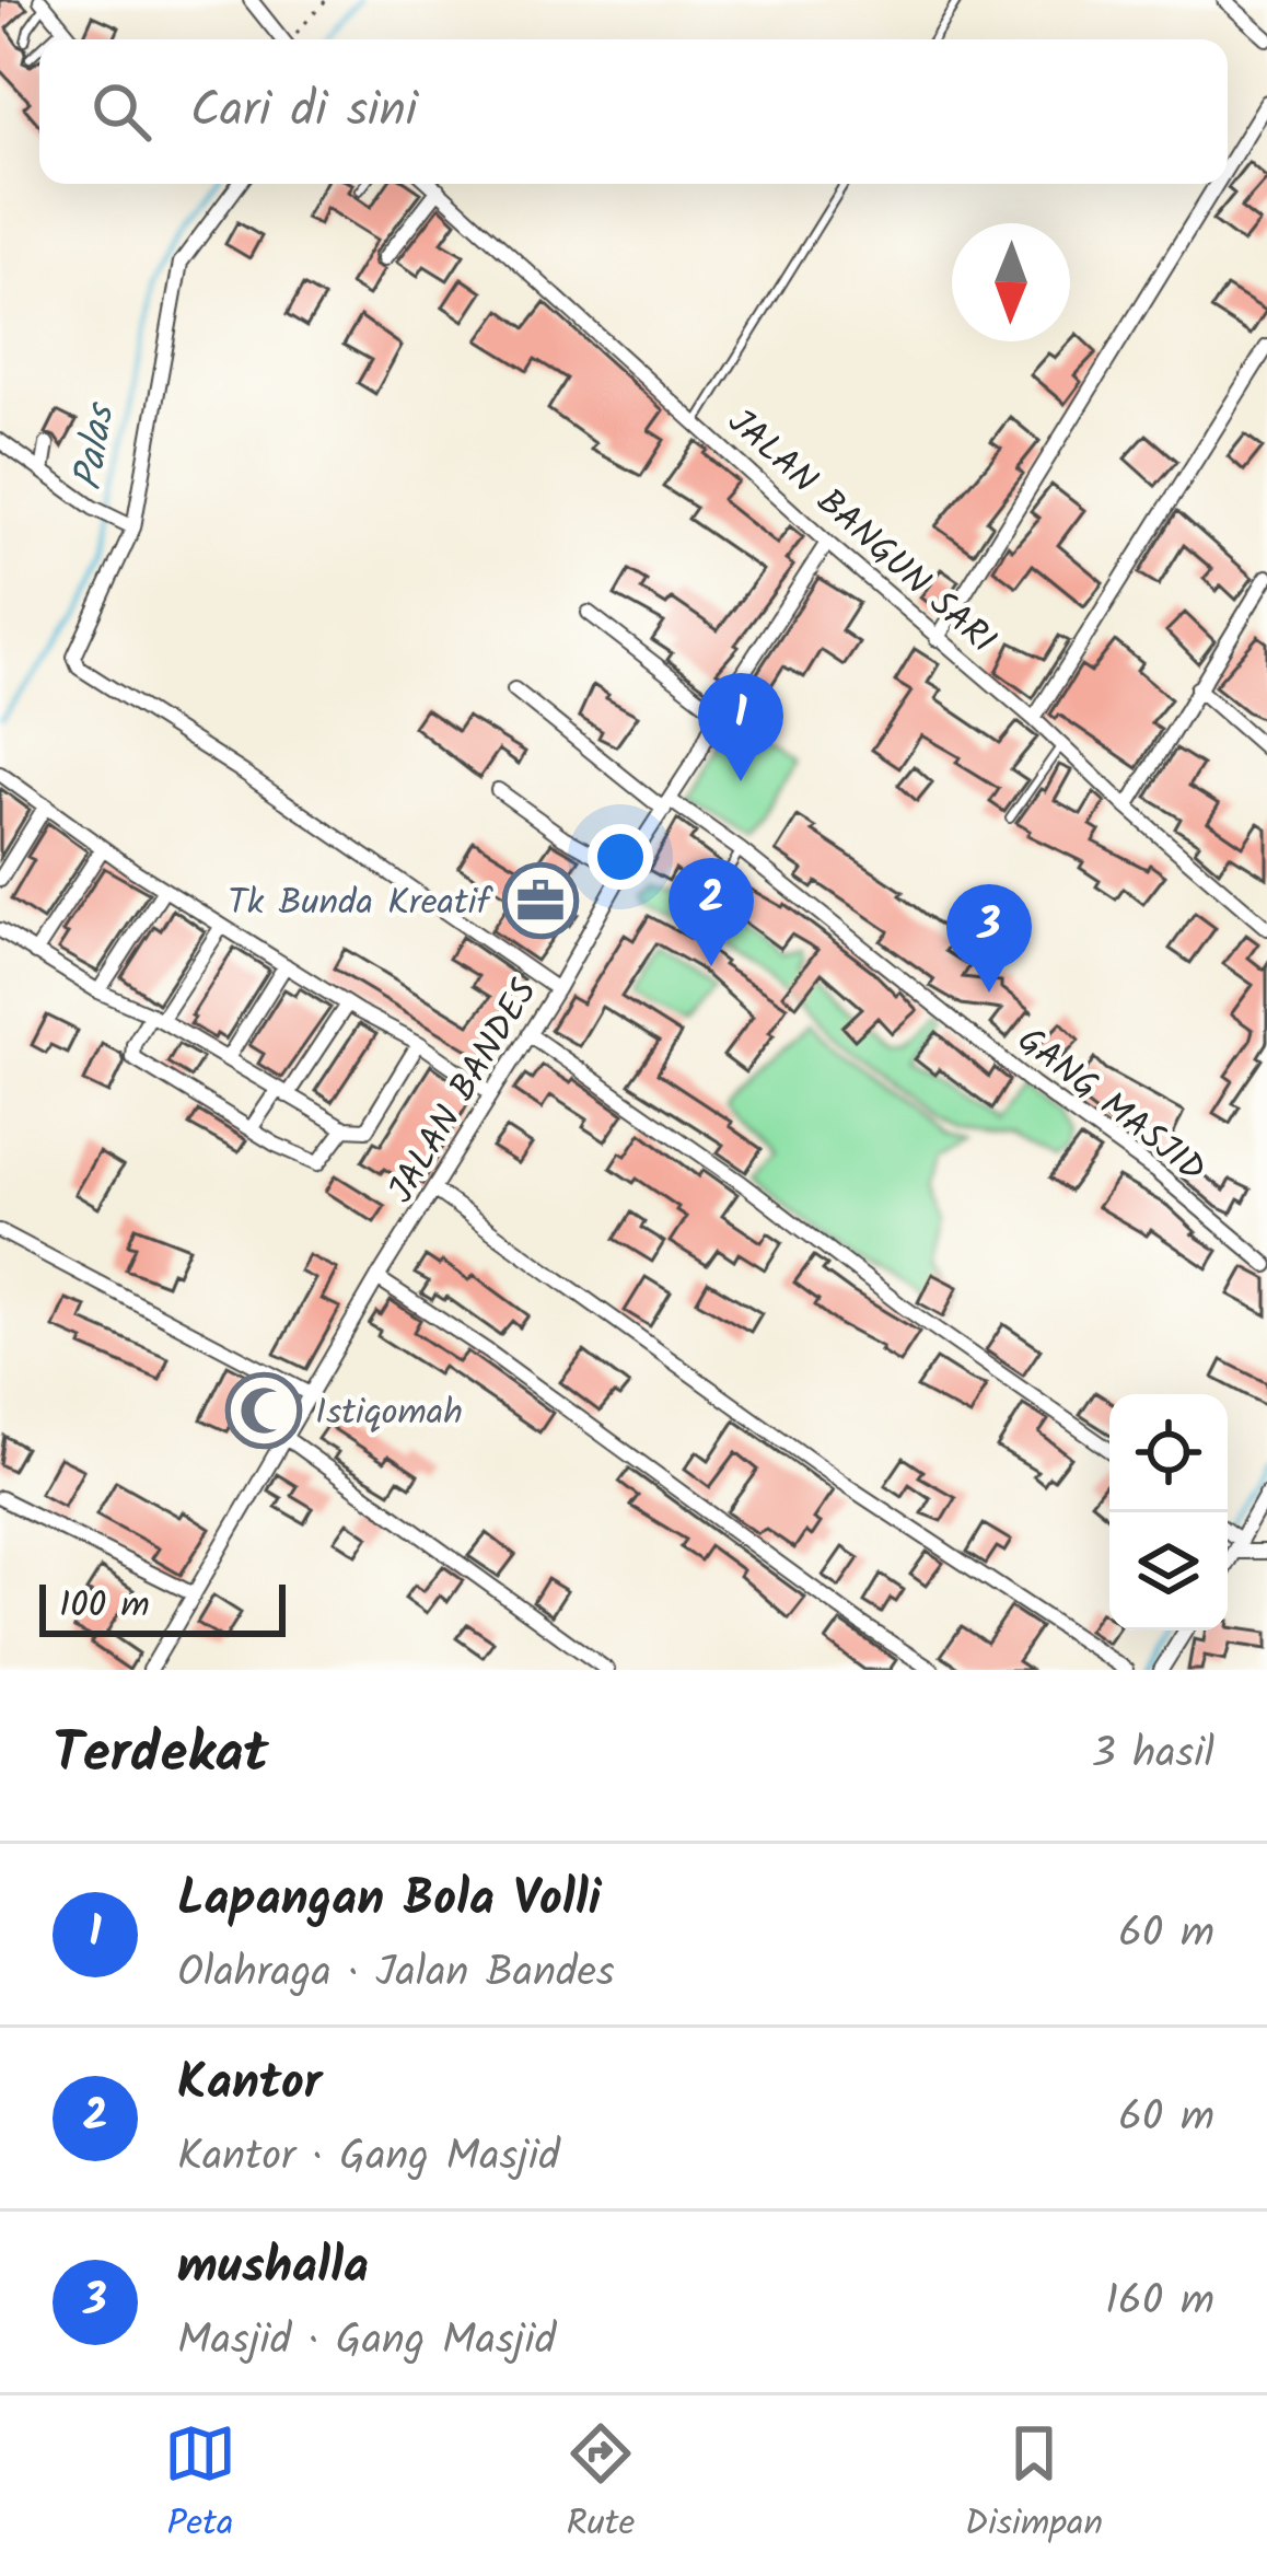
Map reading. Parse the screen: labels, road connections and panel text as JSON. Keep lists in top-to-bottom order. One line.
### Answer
{"streets":{"street":["JALAN BANGUN SARI","JALAN BANDES","GANG MASJID"]},"crossings":[["JALAN BANGUN SARI","JALAN BANDES"],["JALAN BANDES","GANG MASJID"]],"water":["Palas"],"places":{"office":["Tk Bunda Kreatif"],"mosque":["Istiqomah"]},"scale_bar":"100 m","north":"bottom","page":{"search":"Cari di sini","pins":["1","2","3"],"scale":"100 m","heading":["Terdekat","3 hasil"],"list":[{"mark":"1","name":"Lapangan Bola Volli","note":"Olahraga · Jalan Bandes","value":"60 m"},{"mark":"2","name":"Kantor","note":"Kantor · Gang Masjid","value":"60 m"},{"mark":"3","name":"mushalla","note":"Masjid · Gang Masjid","value":"160 m"}],"nav":["Peta","Rute","Disimpan"]}}
